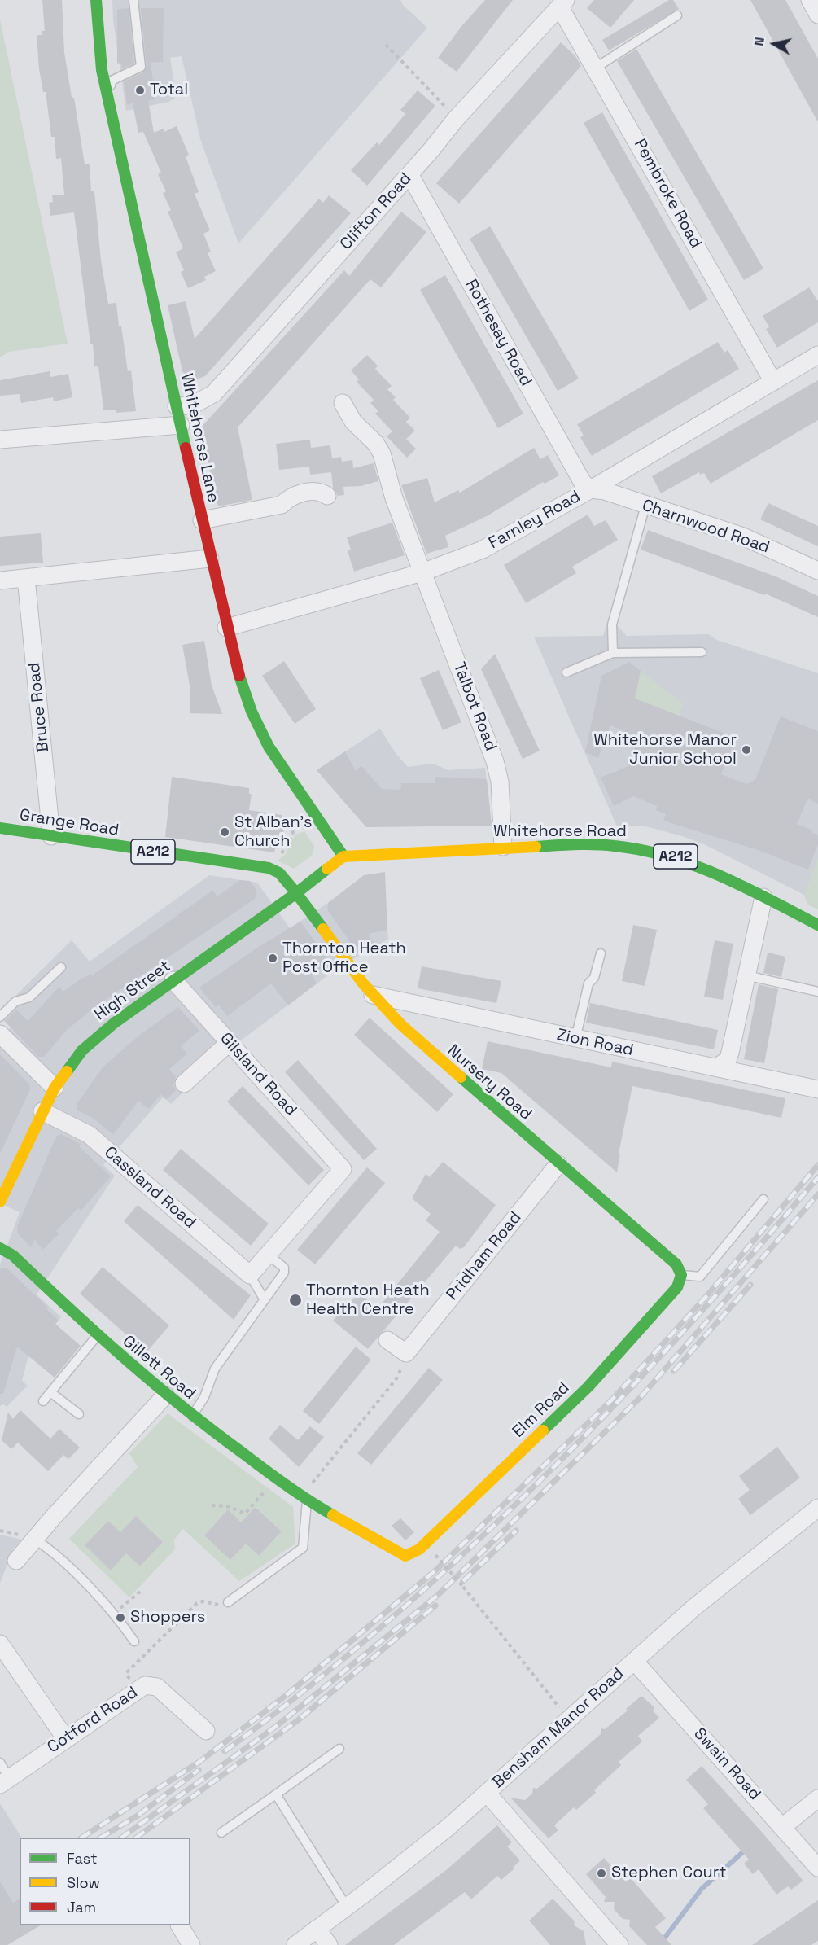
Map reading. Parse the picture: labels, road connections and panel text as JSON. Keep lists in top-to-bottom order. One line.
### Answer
{"streets":{"main road":["Whitehorse Lane","Grange Road","Whitehorse Road","A212","High Street","Nursery Road","Gillett Road","Elm Road"],"street":["Pembroke Road","Clifton Road","Rothesay Road","Farnley Road","Charnwood Road","Talbot Road","Bruce Road","Zion Road","Gilsland Road","Cassland Road","Pridham Road","Cotford Road","Bensham Manor Road","Swain Road"]},"crossings":[["Pembroke Road","Clifton Road"],["Pembroke Road","Farnley Road"],["Clifton Road","Rothesay Road"],["Clifton Road","Whitehorse Lane"],["Rothesay Road","Farnley Road"],["Rothesay Road","Charnwood Road"],["Whitehorse Lane","Farnley Road"],["Whitehorse Lane","Whitehorse Road"],["Whitehorse Lane","High Street"],["Farnley Road","Charnwood Road"],["Farnley Road","Talbot Road"],["Talbot Road","Whitehorse Road"],["Bruce Road","Grange Road"],["Grange Road","High Street"],["Grange Road","Nursery Road"],["Whitehorse Road","High Street"],["High Street","Gilsland Road"],["High Street","Nursery Road"],["High Street","Cassland Road"],["Zion Road","Nursery Road"],["Nursery Road","Pridham Road"],["Nursery Road","Elm Road"],["Gillett Road","Elm Road"],["Bensham Manor Road","Swain Road"]],"places":["Total","Whitehorse Manor Junior School","St Alban's Church","Thornton Heath Post Office","Thornton Heath Health Centre","Shoppers","Stephen Court"],"legend":["Fast","Slow","Jam"],"north":"left"}
